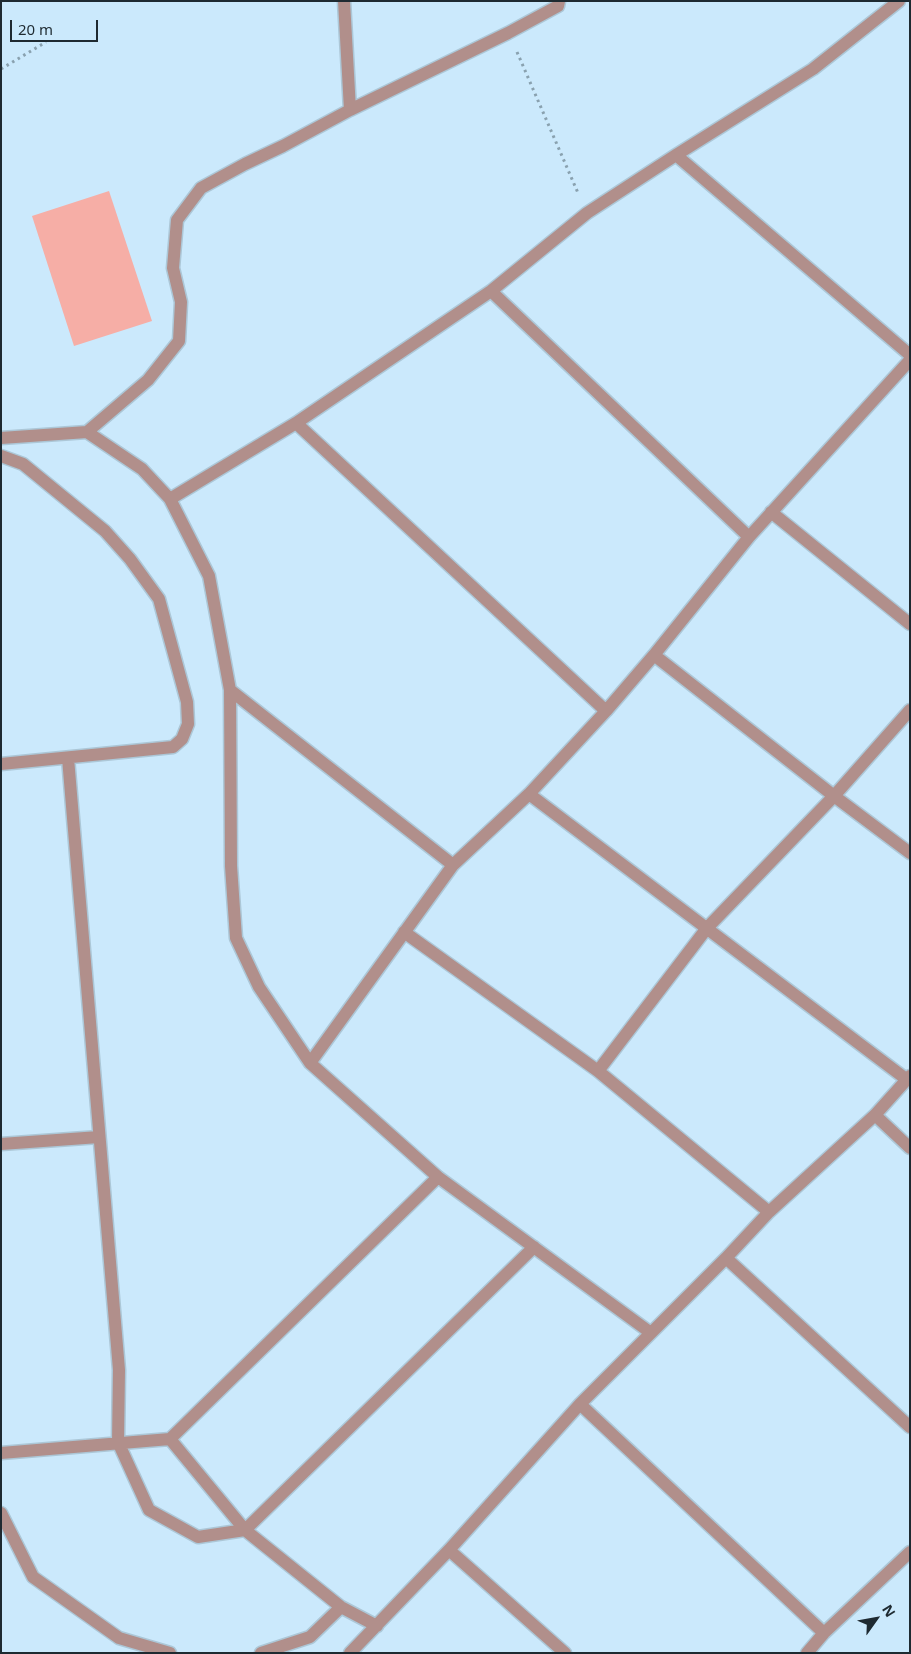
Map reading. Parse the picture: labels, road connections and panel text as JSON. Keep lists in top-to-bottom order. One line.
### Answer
{"scale_bar":"20 m","north":"top right"}
